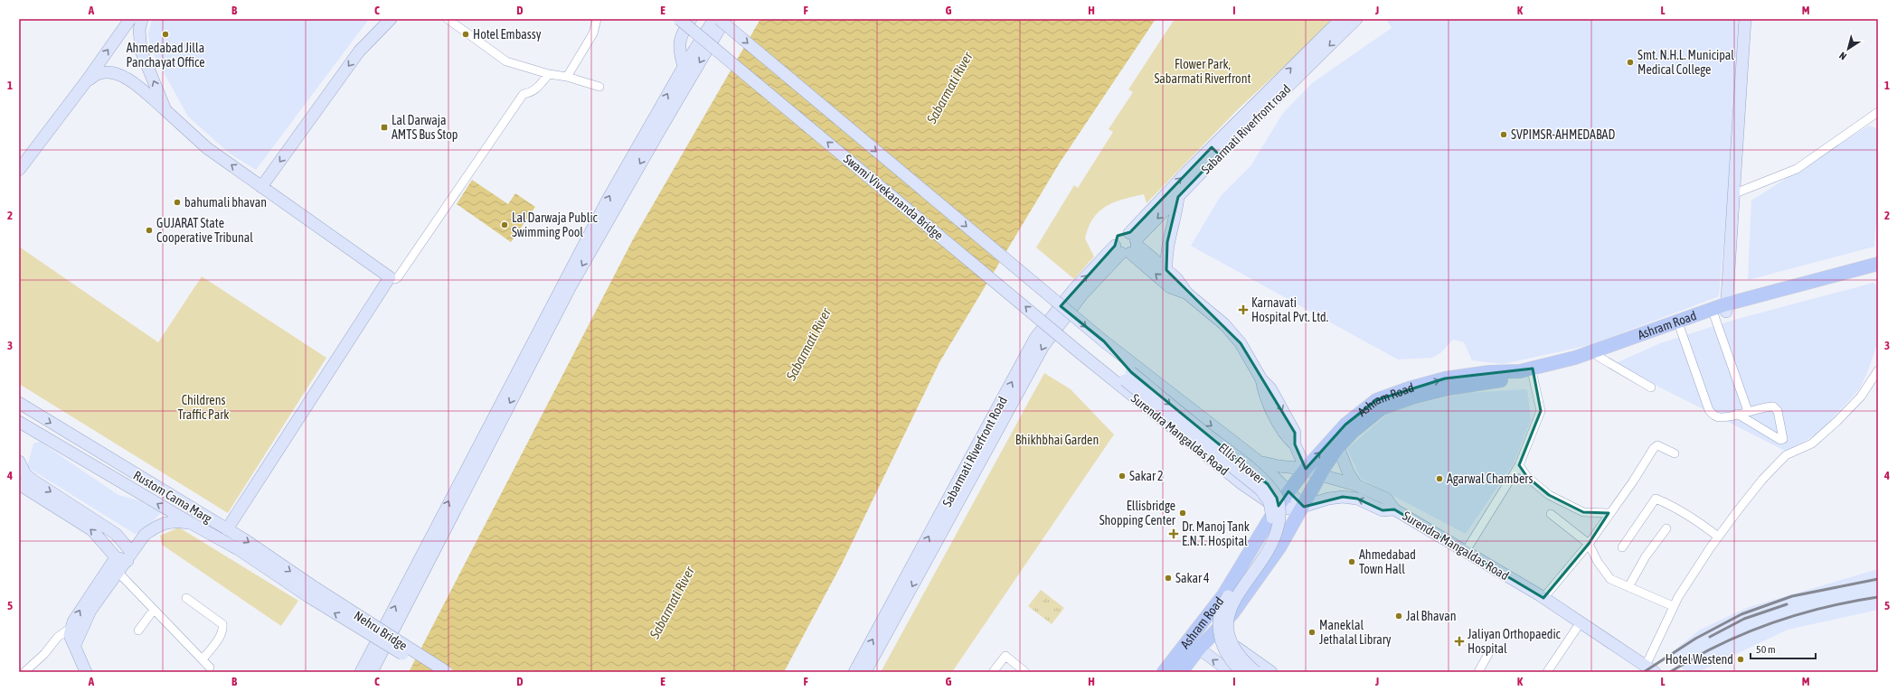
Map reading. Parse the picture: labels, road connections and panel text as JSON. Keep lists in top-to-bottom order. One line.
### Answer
{"streets":{"main road":["Sabarmati Riverfront road","Swami Vivekananda Bridge","Ashram Road","Surendra Mangaldas Road","Sabarmati Riverfront Road","Ellis Flyover","Rustom Cama Marg","Nehru Bridge"]},"crossings":[["Sabarmati Riverfront road","Sabarmati Riverfront Road"],["Swami Vivekananda Bridge","Surendra Mangaldas Road"],["Swami Vivekananda Bridge","Ellis Flyover"],["Ashram Road","Surendra Mangaldas Road"],["Surendra Mangaldas Road","Ellis Flyover"],["Rustom Cama Marg","Nehru Bridge"]],"water":["Sabarmati River"],"parks":["Flower Park, Sabarmati Riverfront","Childrens Traffic Park","Bhikhbhai Garden"],"places":{"other":["Ahmedabad Jilla Panchayat Office","Hotel Embassy","Smt. N.H.L. Municipal Medical College","SVPIMSR-AHMEDABAD","bahumali bhavan","Lal Darwaja Public Swimming Pool","GUJARAT State Cooperative Tribunal","Sakar 2","Agarwal Chambers","Ellisbridge Shopping Center","Ahmedabad Town Hall","Sakar 4","Jal Bhavan","Maneklal Jethalal Library","Hotel Westend"],"transit":["Lal Darwaja AMTS Bus Stop"],"health":["Karnavati Hospital Pvt. Ltd.","Dr. Manoj Tank E.N.T. Hospital","Jaliyan Orthopaedic Hospital"]},"scale_bar":"50 m","north":"bottom left","grid":{"columns":["A","B","C","D","E","F","G","H","I","J","K","L","M"],"rows":["1","2","3","4","5"]}}
